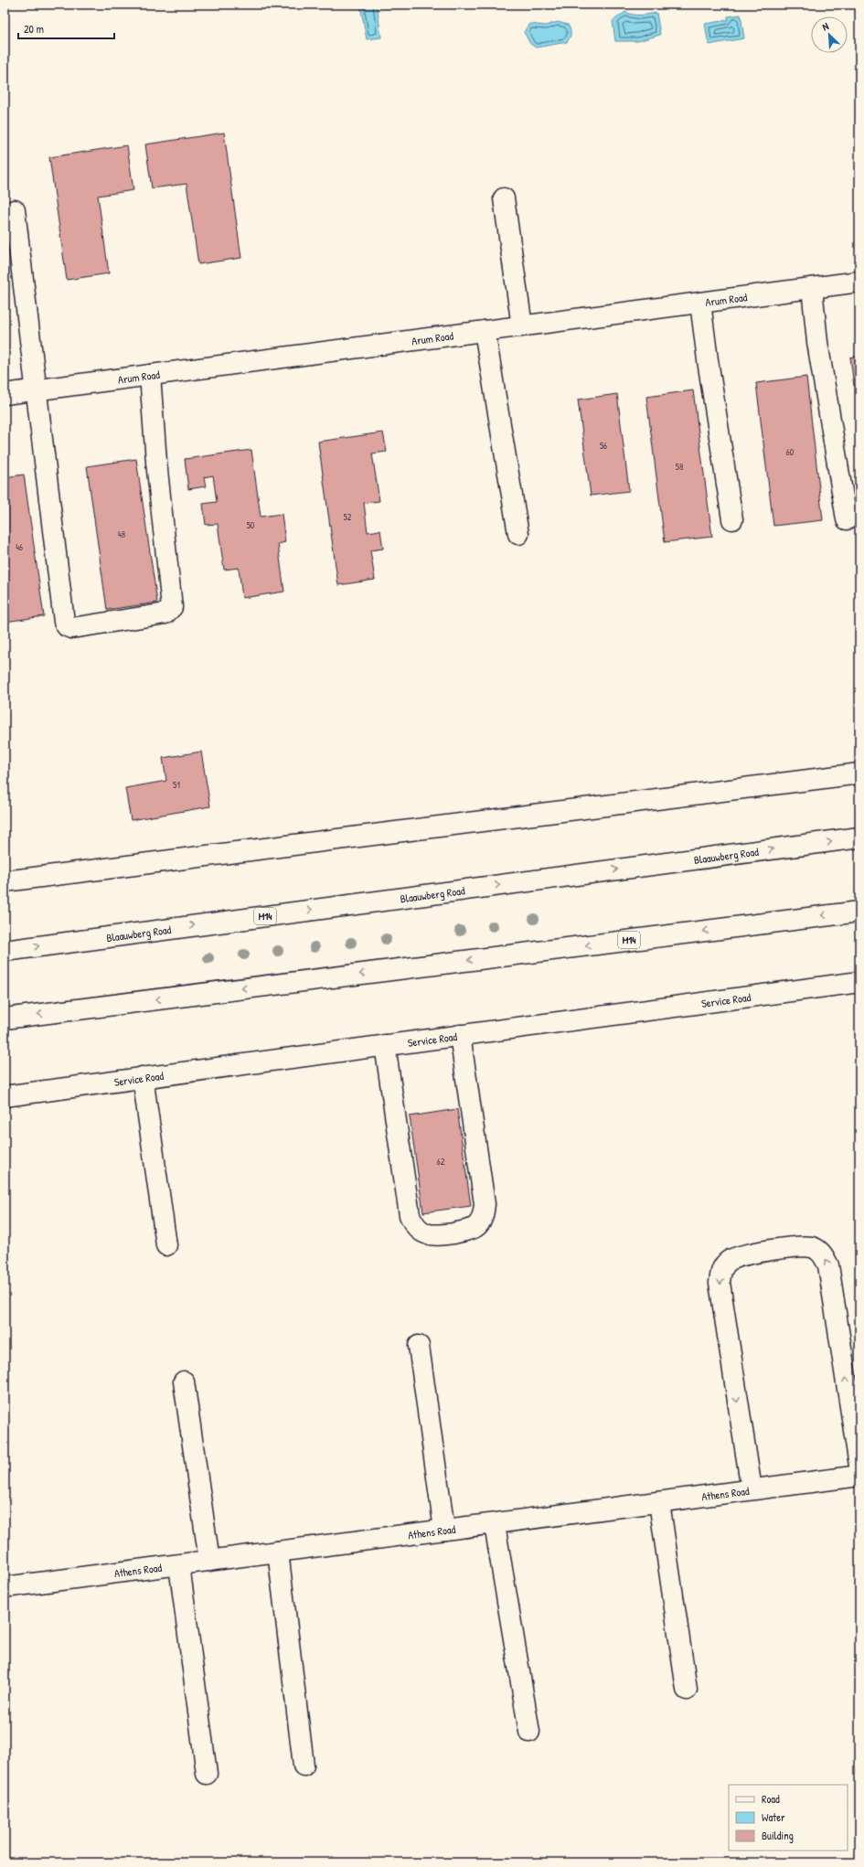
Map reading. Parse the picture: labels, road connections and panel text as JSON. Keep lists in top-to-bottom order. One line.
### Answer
{"streets":{"street":["Arum Road","Blaauwberg Road","M14","Service Road","Athens Road"]},"house_numbers":["56","60","58","52","50","48","46","51","62"],"legend":["Road","Water","Building"],"scale_bar":"20 m","north":"top left"}
